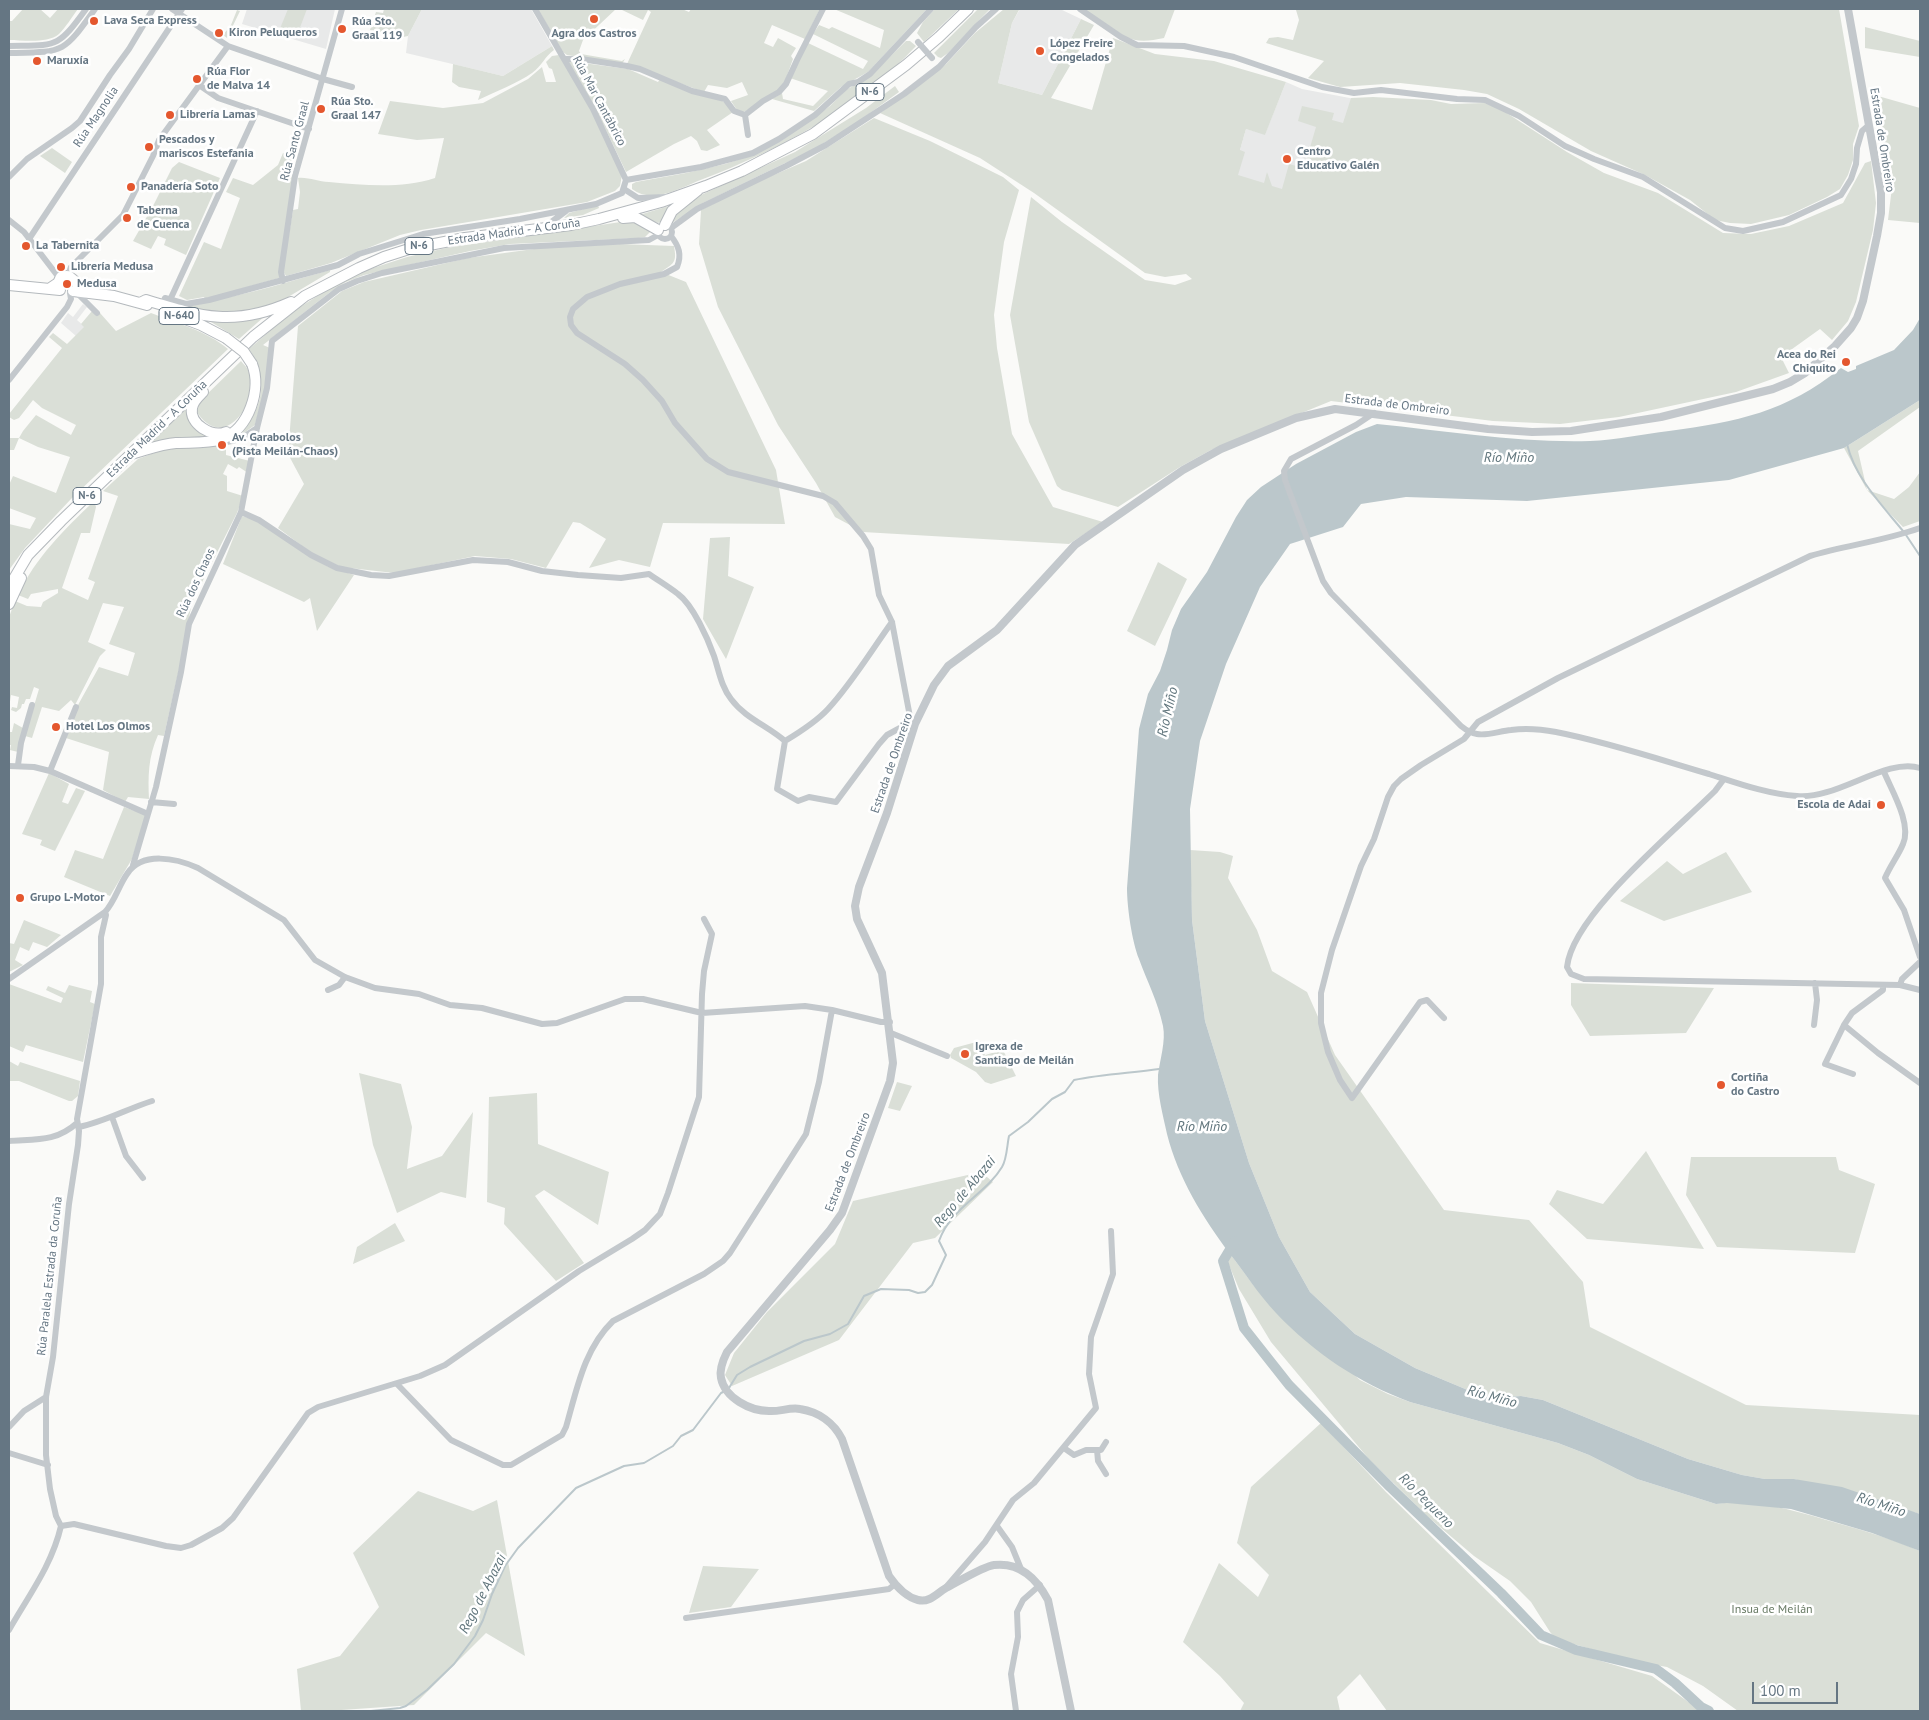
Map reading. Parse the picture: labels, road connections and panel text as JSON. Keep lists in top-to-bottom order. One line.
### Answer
{"streets":{"highway":["N-6","Estrada Madrid - A Coruña","N-640"],"street":["Rúa Mar Cantábrico","Rúa Magnolia","Estrada de Ombreiro","Rúa Santo Graal","Rúa dos Chaos","Rúa Paralela Estrada da Coruña"]},"crossings":[["Rúa dos Chaos","Rúa Paralela Estrada da Coruña"]],"water":["Río Miño","Rego de Abazai","Río Pequeno"],"parks":["Insua de Meilán"],"places":["Agra dos Castros","Lava Seca Express","Rúa Sto. Graal 119","Kiron Peluqueros","López Freire Congelados","Maruxía","Rúa Flor de Malva 14","Rúa Sto. Graal 147","Librería Lamas","Pescados y mariscos Estefania","Centro Educativo Galén","Panadería Soto","Taberna de Cuenca","La Tabernita","Librería Medusa","Medusa","Acea do Rei Chiquito","Av. Garabolos (Pista Meilán-Chaos)","Hotel Los Olmos","Escola de Adai","Grupo L-Motor","Igrexa de Santiago de Meilán","Cortiña do Castro"],"scale_bar":"100 m"}
